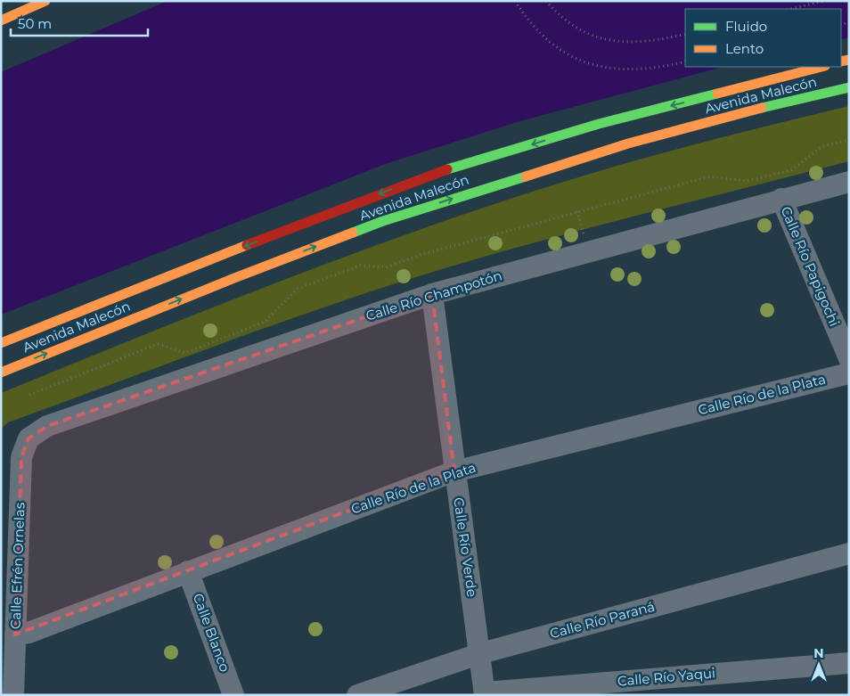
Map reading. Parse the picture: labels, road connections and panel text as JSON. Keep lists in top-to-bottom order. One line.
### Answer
{"streets":{"main road":["Avenida Malecón"],"street":["Calle Río Papigochi","Calle Río Champotón","Calle Río de la Plata","Calle Río Verde","Calle Efrén Ornelas","Calle Río Paraná","Calle Blanco","Calle Río Yaqui"]},"crossings":[["Calle Río Papigochi","Calle Río Champotón"],["Calle Río Champotón","Calle Río Verde"],["Calle Río Champotón","Calle Efrén Ornelas"],["Calle Río de la Plata","Calle Río Verde"],["Calle Río de la Plata","Calle Efrén Ornelas"],["Calle Río de la Plata","Calle Blanco"],["Calle Río Verde","Calle Río Paraná"],["Calle Río Verde","Calle Río Yaqui"]],"legend":["Fluido","Lento"],"scale_bar":"50 m","north":"top"}
